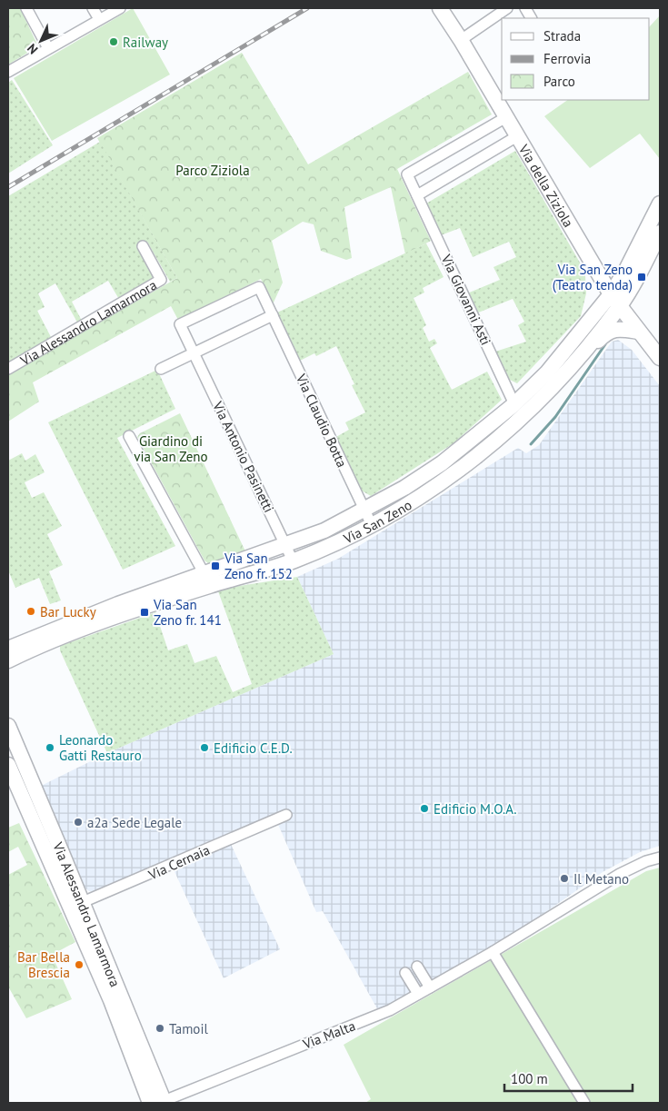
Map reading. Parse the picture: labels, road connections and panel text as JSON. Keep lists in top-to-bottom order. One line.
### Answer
{"streets":{"street":["Via della Ziziola","Via Giovanni Asti","Via Alessandro Lamarmora","Via Claudio Botta","Via Antonio Pasinetti","Via San Zeno","Via Cernaia","Via Malta"]},"crossings":[["Via della Ziziola","Via Giovanni Asti"],["Via della Ziziola","Via San Zeno"],["Via Giovanni Asti","Via San Zeno"],["Via Alessandro Lamarmora","Via Cernaia"],["Via Alessandro Lamarmora","Via Malta"],["Via Claudio Botta","Via Antonio Pasinetti"],["Via Claudio Botta","Via San Zeno"],["Via Antonio Pasinetti","Via San Zeno"]],"parks":["Parco Ziziola","Giardino di via San Zeno"],"places":{"other":["Railway","Bar Lucky","Leonardo Gatti Restauro","Edificio C.E.D.","Edificio M.O.A.","a2a Sede Legale","Il Metano","Bar Bella Brescia","Tamoil"],"transit":["Via San Zeno (Teatro tenda)","Via San Zeno fr. 152","Via San Zeno fr. 141"]},"legend":["Strada","Ferrovia","Parco"],"scale_bar":"100 m","north":"bottom left"}
